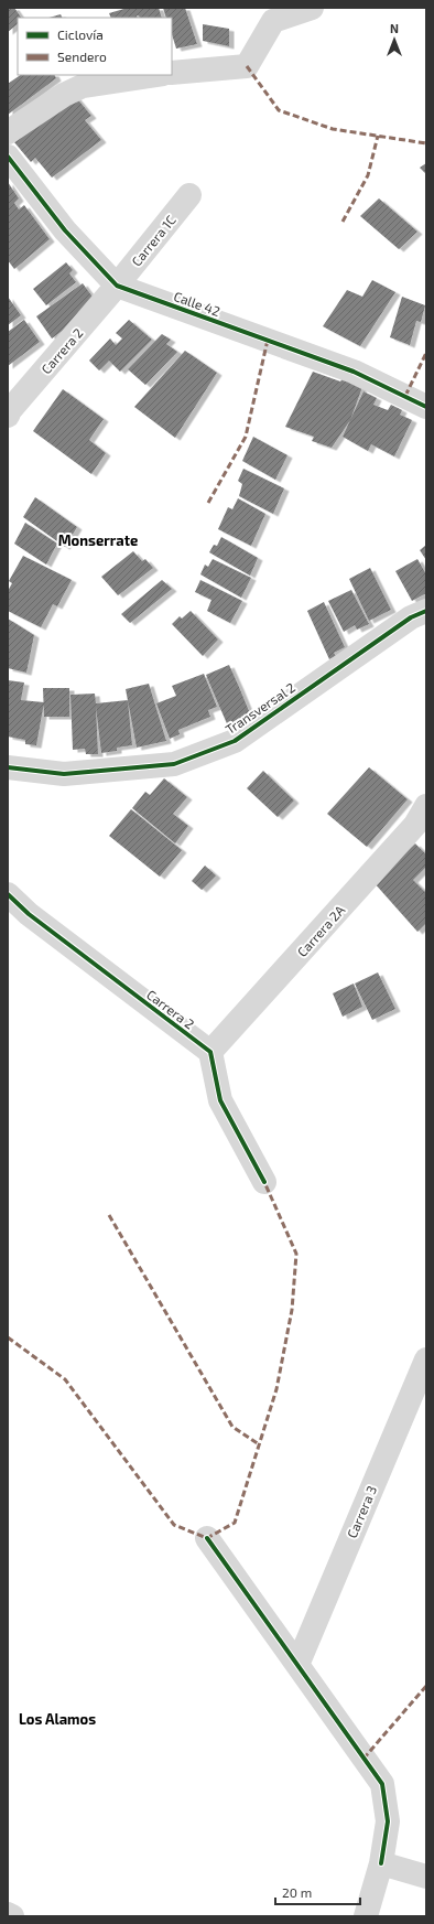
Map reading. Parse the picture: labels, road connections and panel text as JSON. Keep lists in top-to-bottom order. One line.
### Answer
{"streets":{"street":["Carrera 1C","Calle 42","Carrera 2","Transversal 2","Carrera 2A","Carrera 3"]},"crossings":[["Carrera 1C","Calle 42"],["Carrera 1C","Carrera 2"],["Calle 42","Carrera 2"],["Carrera 2","Carrera 2A"]],"districts":["Monserrate","Los Alamos"],"legend":["Ciclovía","Sendero"],"scale_bar":"20 m","north":"top"}
